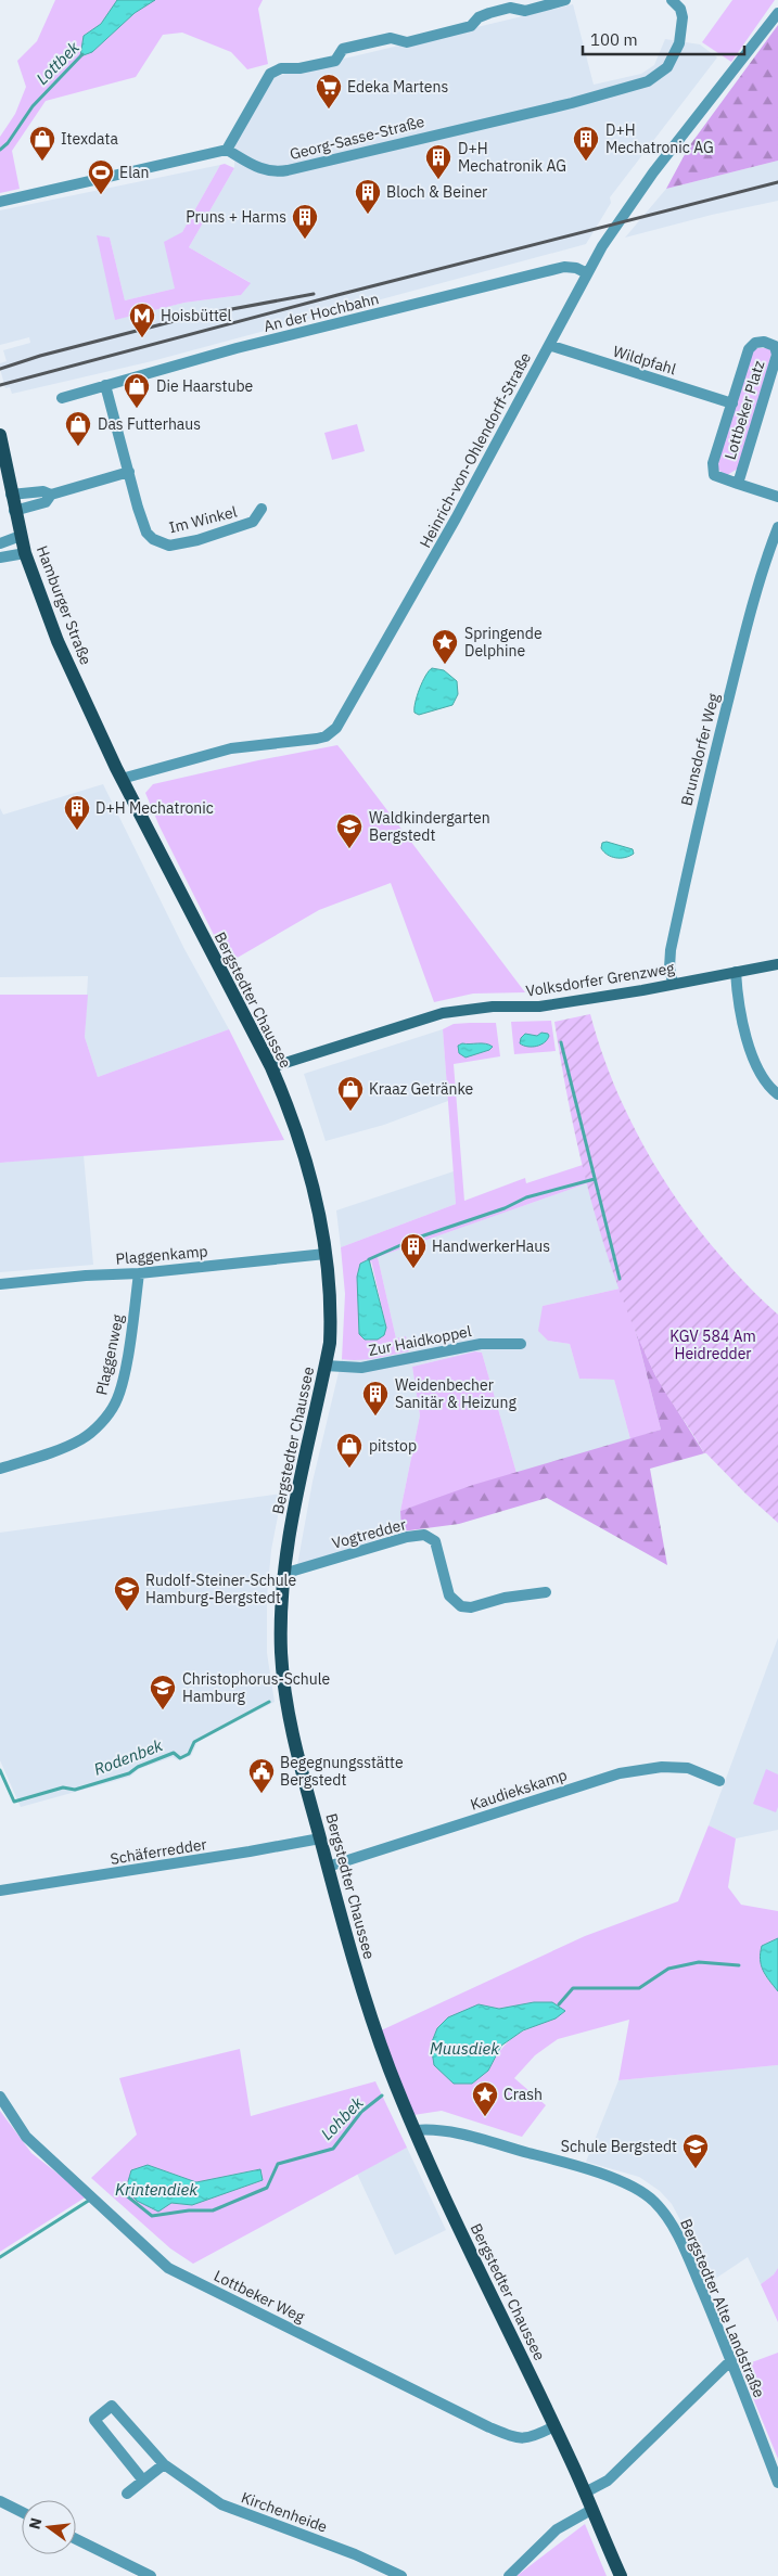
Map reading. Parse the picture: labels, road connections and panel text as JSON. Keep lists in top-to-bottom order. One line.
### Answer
{"streets":{"main road":["Hamburger Straße","Bergstedter Chaussee"],"street":["Georg-Sasse-Straße","An der Hochbahn","Wildpfahl","Lottbeker Platz","Heinrich-von-Ohlendorff-Straße","Im Winkel","Brunsdorfer Weg","Volksdorfer Grenzweg","Plaggenkamp","Zur Haidkoppel","Plaggenweg","Vogtredder","Kaudiekskamp","Schäferredder","Lottbeker Weg","Bergstedter Alte Landstraße","Kirchenheide"]},"crossings":[["An der Hochbahn","Heinrich-von-Ohlendorff-Straße"],["An der Hochbahn","Im Winkel"],["Wildpfahl","Lottbeker Platz"],["Wildpfahl","Heinrich-von-Ohlendorff-Straße"],["Heinrich-von-Ohlendorff-Straße","Hamburger Straße"],["Heinrich-von-Ohlendorff-Straße","Bergstedter Chaussee"],["Hamburger Straße","Bergstedter Chaussee"],["Brunsdorfer Weg","Volksdorfer Grenzweg"],["Volksdorfer Grenzweg","Bergstedter Chaussee"],["Bergstedter Chaussee","Plaggenkamp"],["Bergstedter Chaussee","Zur Haidkoppel"],["Bergstedter Chaussee","Vogtredder"],["Bergstedter Chaussee","Kaudiekskamp"],["Bergstedter Chaussee","Schäferredder"],["Bergstedter Chaussee","Lottbeker Weg"],["Bergstedter Chaussee","Bergstedter Alte Landstraße"],["Plaggenkamp","Plaggenweg"]],"water":["Lottbek","Rodenbek","Muusdiek","Lohbek","Krintendiek"],"parks":["KGV 584 Am Heidredder"],"places":{"supermarket":["Edeka Martens"],"shop":["Itexdata","Die Haarstube","Das Futterhaus","Kraaz Getränke","pitstop"],"building":["D+H Mechatronic AG","D+H Mechatronik AG","Bloch & Beiner","Pruns + Harms","D+H Mechatronic","HandwerkerHaus","Weidenbecher Sanitär & Heizung"],"sports":["Elan"],"metro station":["Hoisbüttel"],"place":["Springende Delphine","Crash"],"school or university":["Waldkindergarten Bergstedt","Rudolf-Steiner-Schule Hamburg-Bergstedt","Christophorus-Schule Hamburg","Schule Bergstedt"],"public building":["Begegnungsstätte Bergstedt"]},"scale_bar":"100 m","north":"left"}
